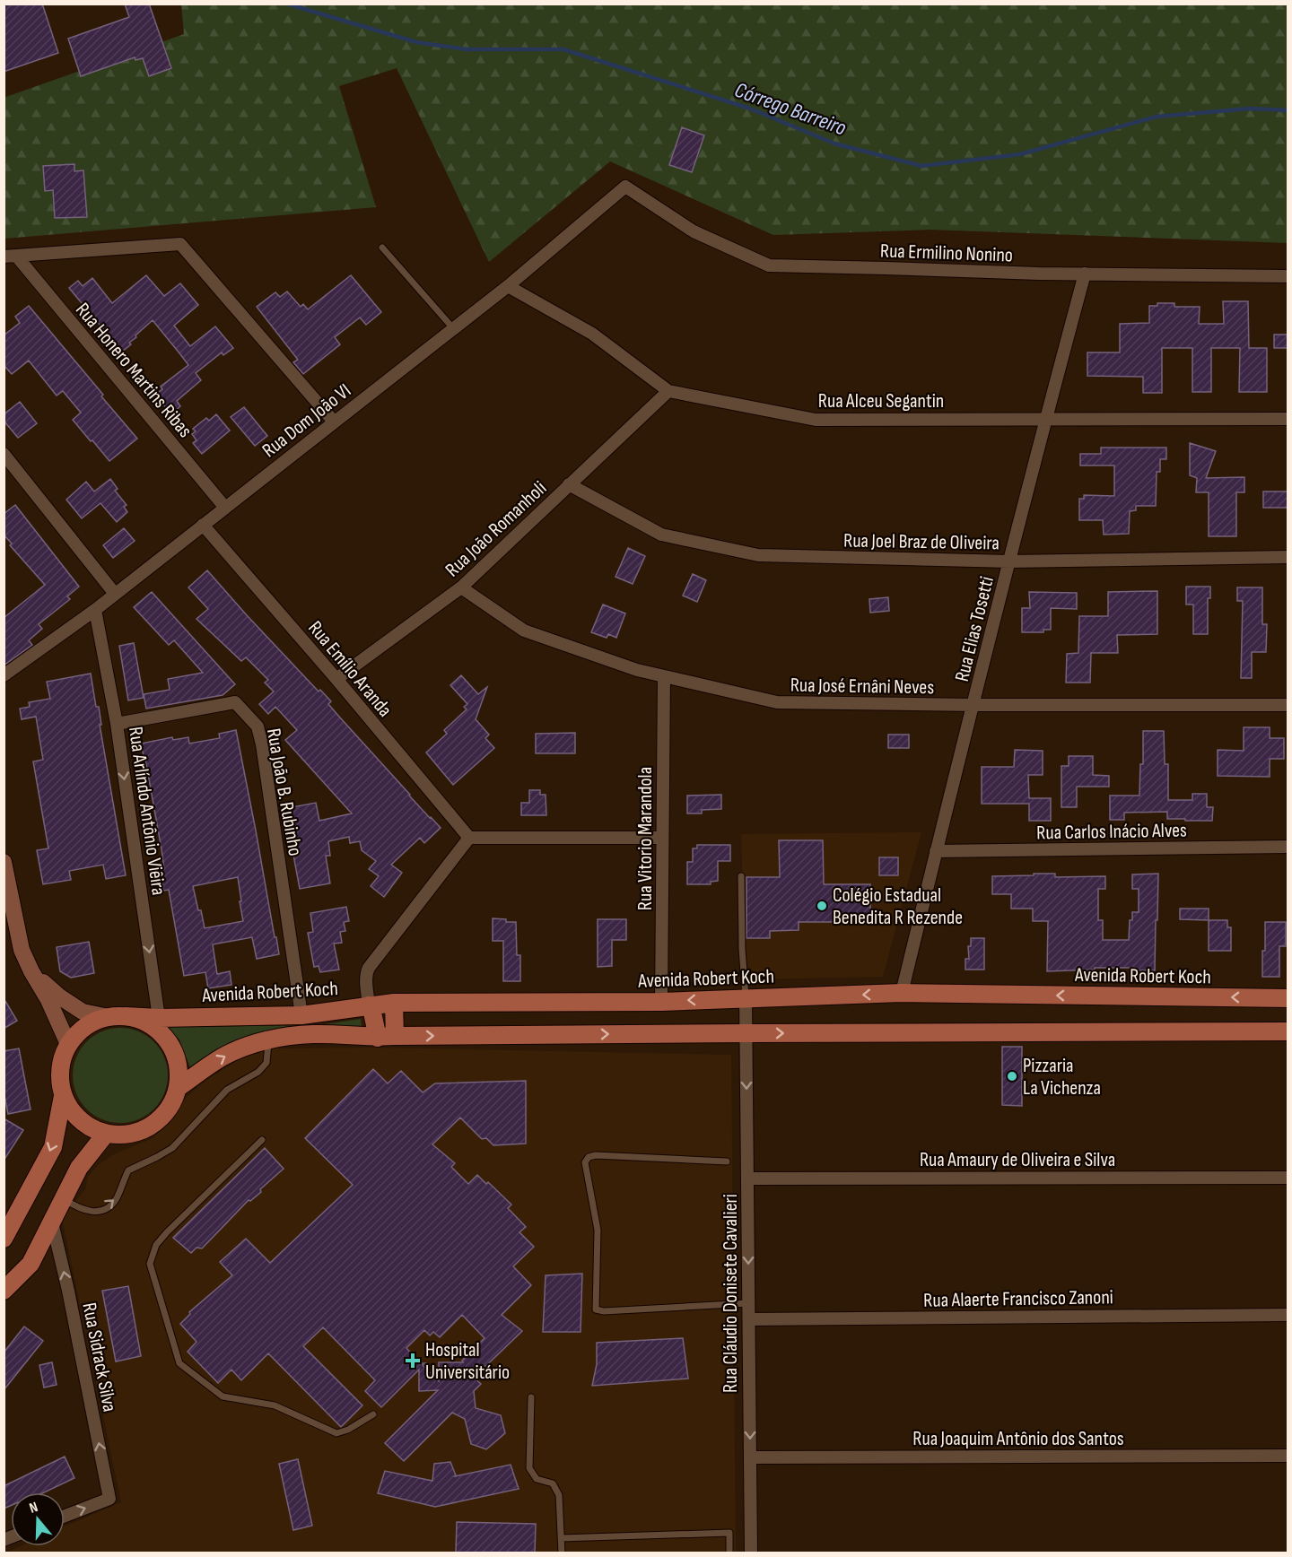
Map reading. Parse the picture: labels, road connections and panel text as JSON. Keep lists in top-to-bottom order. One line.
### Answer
{"streets":{"main road":["Avenida Robert Koch"],"street":["Rua Ermilino Nonino","Rua Honero Martins Ribas","Rua Alceu Segantin","Rua Dom João VI","Rua João Romanholi","Rua Joel Braz de Oliveira","Rua Elias Tosetti","Rua Emílio Aranda","Rua José Ernâni Neves","Rua João B. Rubinho","Rua Arlíndo Antônio Viêira","Rua Carlos Inácio Alves","Rua Vitorio Marandola","Rua Amaury de Oliveira e Silva","Rua Cláudio Donisete Cavalieri","Rua Alaerte Francisco Zanoni","Rua Sidrack Silva","Rua Joaquim Antônio dos Santos"]},"crossings":[["Rua Ermilino Nonino","Rua Dom João VI"],["Rua Ermilino Nonino","Rua Elias Tosetti"],["Rua Honero Martins Ribas","Rua Dom João VI"],["Rua Alceu Segantin","Rua Dom João VI"],["Rua Alceu Segantin","Rua João Romanholi"],["Rua Alceu Segantin","Rua Elias Tosetti"],["Rua Dom João VI","Rua Emílio Aranda"],["Rua Dom João VI","Rua Arlíndo Antônio Viêira"],["Rua João Romanholi","Rua Joel Braz de Oliveira"],["Rua João Romanholi","Rua Emílio Aranda"],["Rua João Romanholi","Rua José Ernâni Neves"],["Rua Joel Braz de Oliveira","Rua Elias Tosetti"],["Rua Elias Tosetti","Rua José Ernâni Neves"],["Rua Elias Tosetti","Rua Carlos Inácio Alves"],["Rua Elias Tosetti","Avenida Robert Koch"],["Rua José Ernâni Neves","Rua Vitorio Marandola"],["Rua João B. Rubinho","Rua Arlíndo Antônio Viêira"],["Rua João B. Rubinho","Avenida Robert Koch"],["Rua Arlíndo Antônio Viêira","Avenida Robert Koch"],["Rua Vitorio Marandola","Avenida Robert Koch"],["Avenida Robert Koch","Rua Cláudio Donisete Cavalieri"],["Rua Amaury de Oliveira e Silva","Rua Cláudio Donisete Cavalieri"],["Rua Cláudio Donisete Cavalieri","Rua Alaerte Francisco Zanoni"],["Rua Cláudio Donisete Cavalieri","Rua Joaquim Antônio dos Santos"]],"one_way":["Rua Arlíndo Antônio Viêira","Rua Cláudio Donisete Cavalieri","Rua Sidrack Silva"],"water":["Córrego Barreiro"],"places":{"other":["Colégio Estadual Benedita R Rezende","Pizzaria La Vichenza"],"health":["Hospital Universitário"]},"north":"top"}
